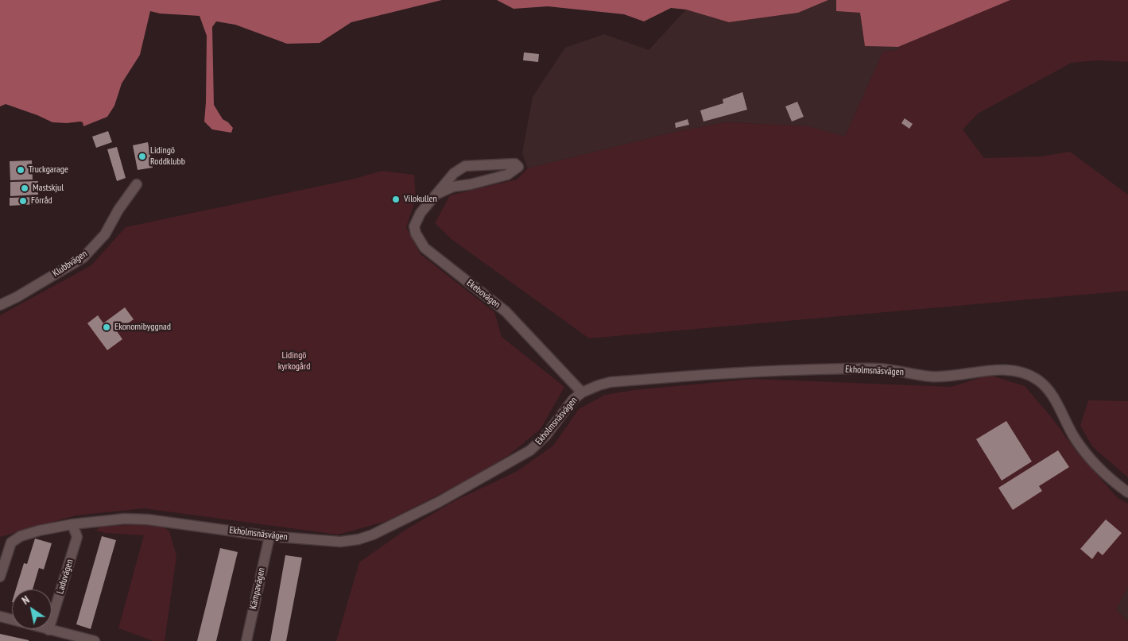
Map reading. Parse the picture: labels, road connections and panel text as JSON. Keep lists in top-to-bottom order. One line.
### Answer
{"streets":{"street":["Klubbvägen","Ekebovägen","Ekholmsnäsvägen","Laduvägen","Kämpavägen"]},"crossings":[["Ekebovägen","Ekholmsnäsvägen"],["Ekholmsnäsvägen","Laduvägen"],["Ekholmsnäsvägen","Kämpavägen"]],"parks":["Lidingö kyrkogård"],"places":["Lidingö Roddklubb","Truckgarage","Mastskjul","Vilokullen","Förråd","Ekonomibyggnad"],"north":"top left"}
